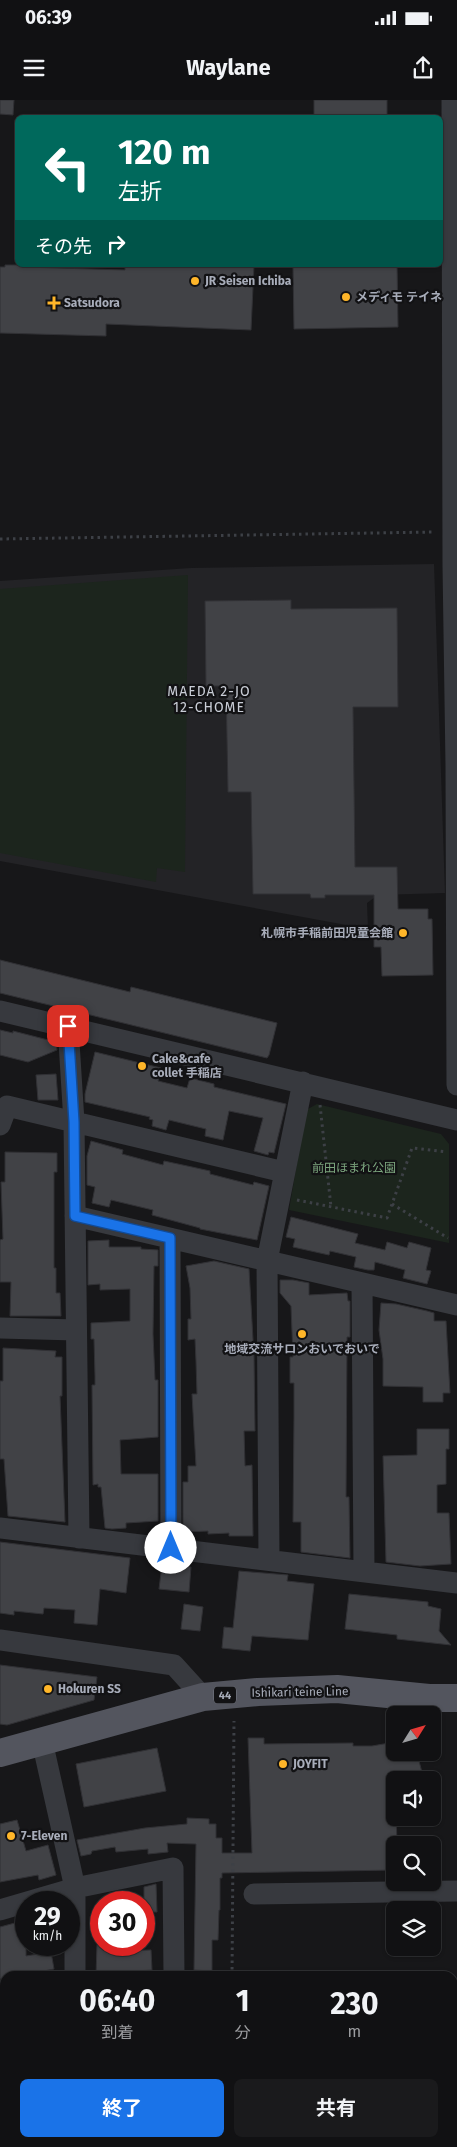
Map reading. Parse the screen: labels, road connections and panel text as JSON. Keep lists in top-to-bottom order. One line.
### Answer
{"streets":{"main road":["Ishikari teine Line","44"]},"districts":["MAEDA 2-JO 12-CHOME"],"parks":["前田ほまれ公園"],"places":{"other":["JR Seisen Ichiba","メディモ テイネ","札幌市手稲前田児童会館","Cake&cafe collet 手稲店","地域交流サロンおいでおいで","Hokuren SS","JOYFIT","7-Eleven"],"health":["Satsudora"]},"north":"top right","page":{"status":"06:39","header":"Waylane","turn":["120 m","左折"],"then":"その先","speed":"29 km/h","limit":"30","eta":["06:40","到着","1","分","230","m"],"buttons":["終了","共有"]}}
